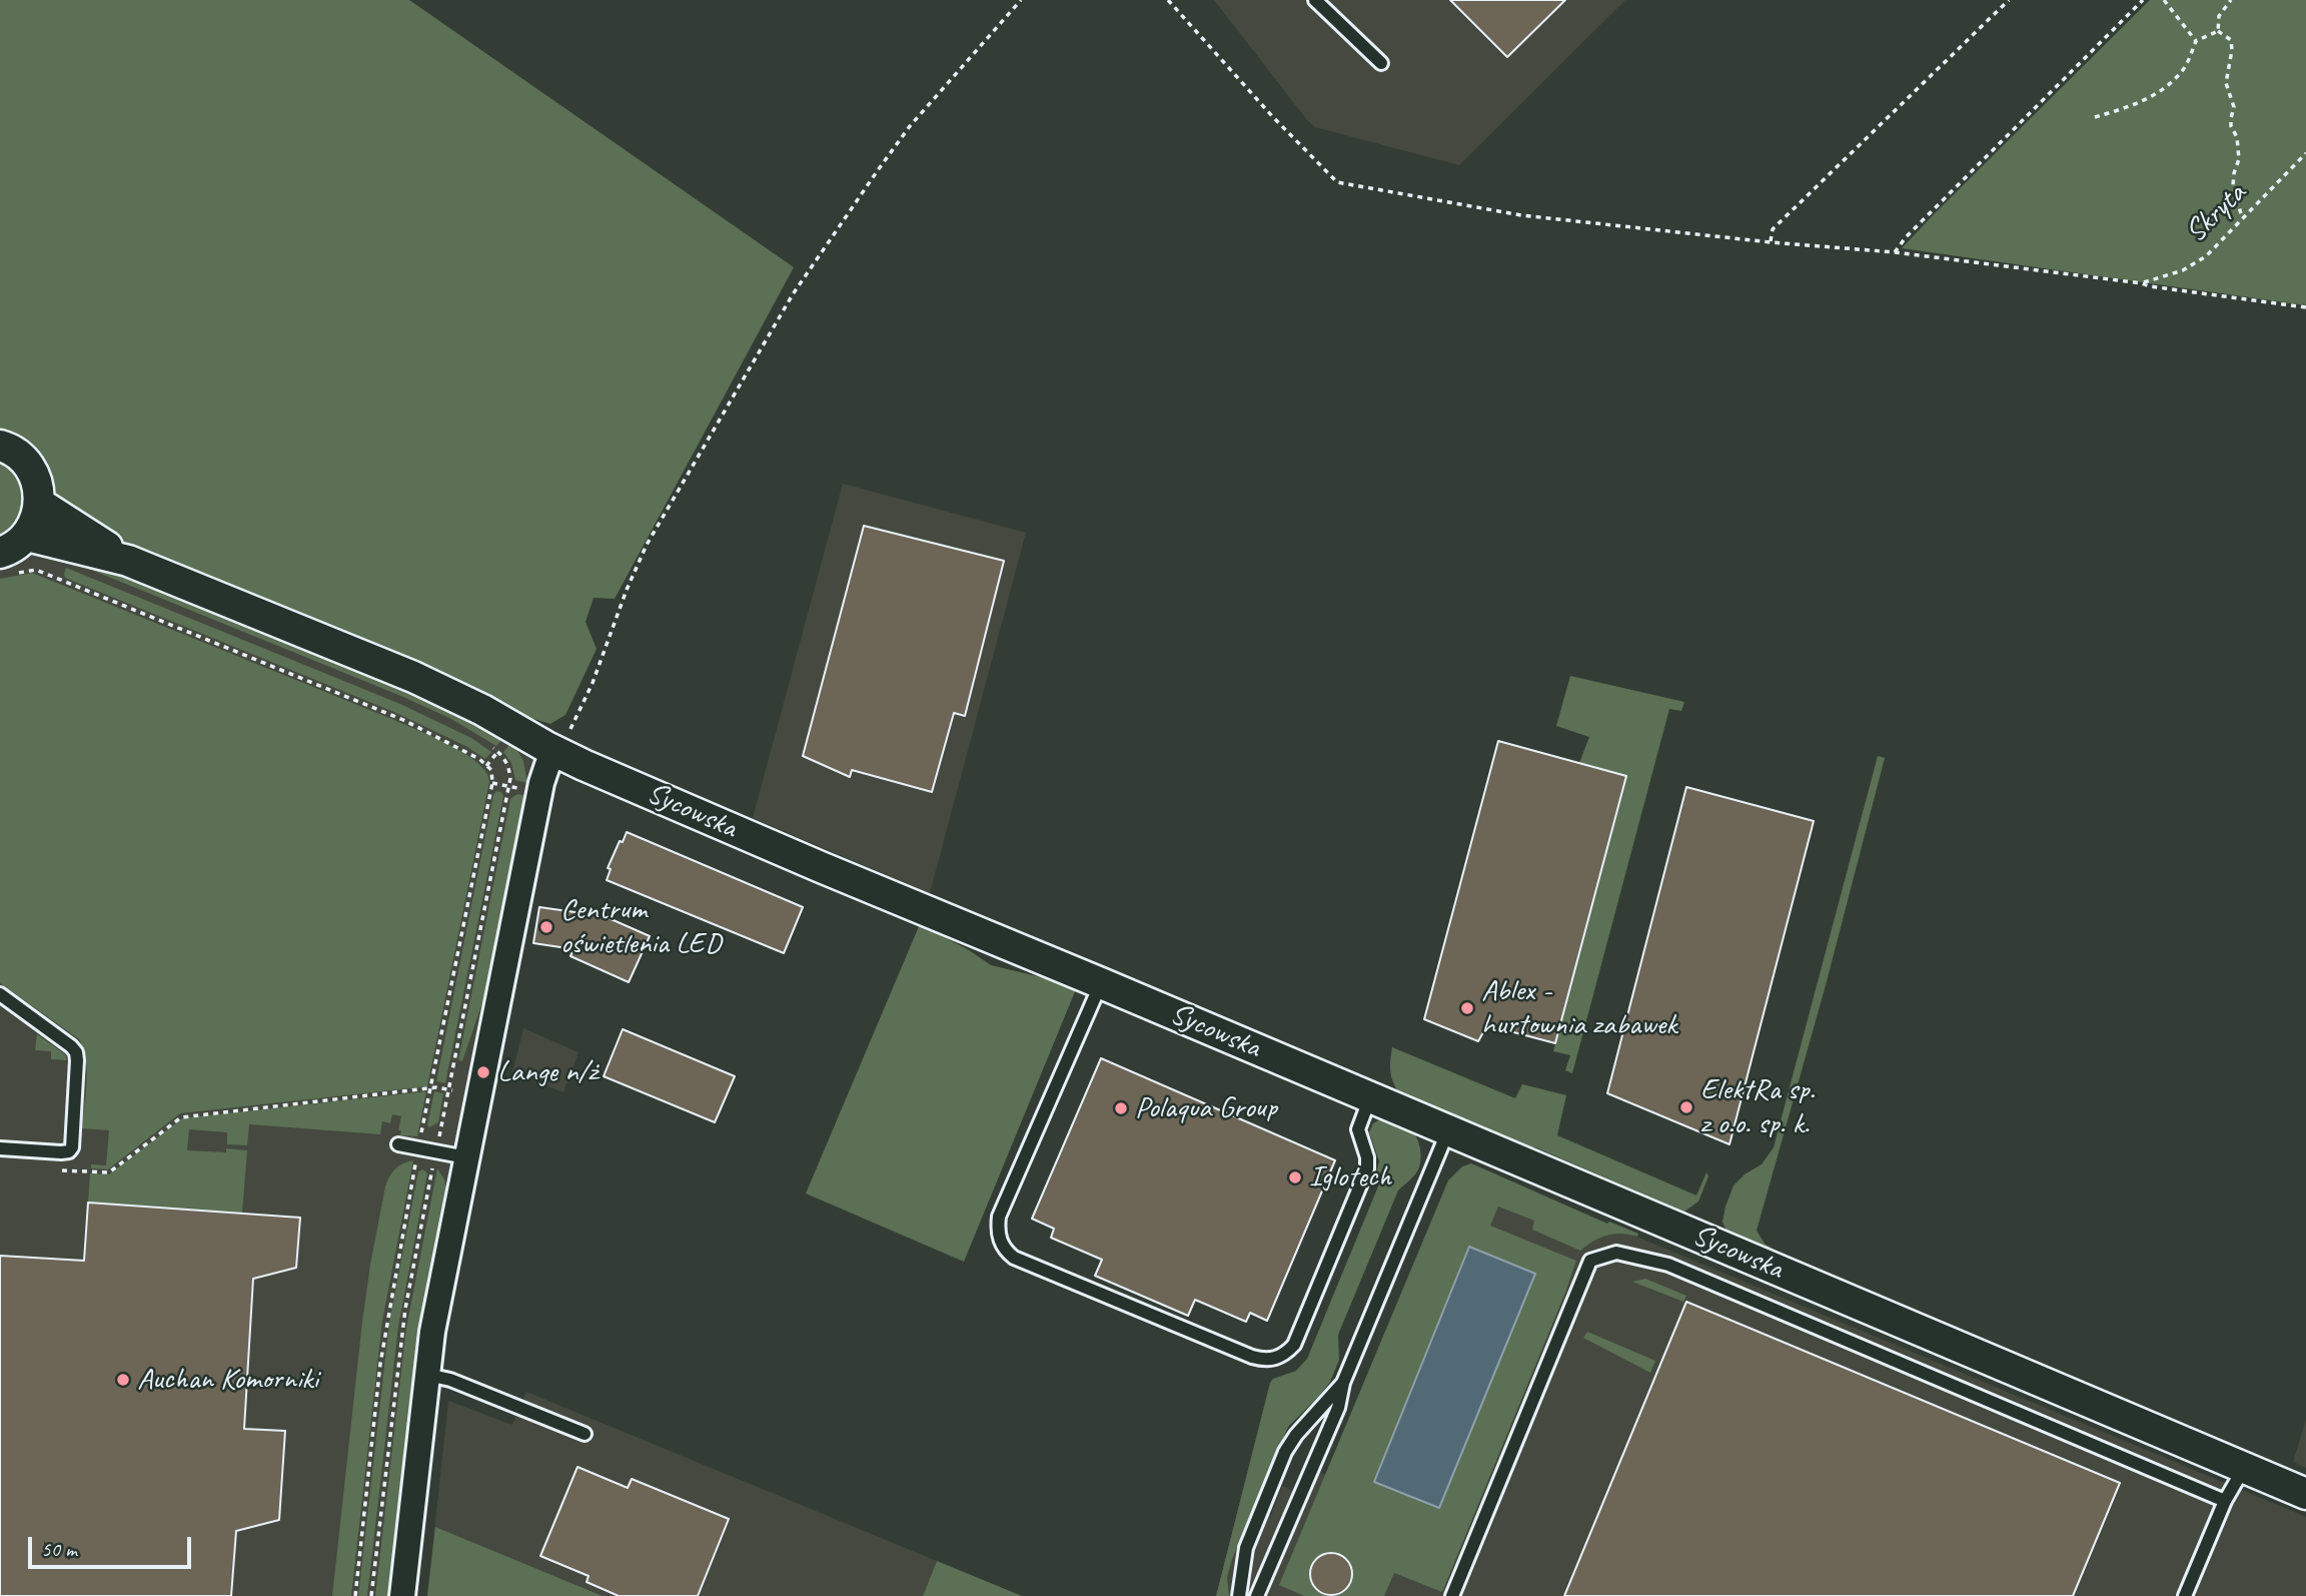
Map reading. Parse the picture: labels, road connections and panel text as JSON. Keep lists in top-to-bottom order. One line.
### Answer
{"streets":{"street":["Sycowska"],"path":["Skryta"]},"places":["Centrum oświetlenia LED","Ablex - hurtownia zabawek","Lange n/ż","ElektRa sp. z o.o. sp. k.","Polaqua Group","Iglotech","Auchan Komorniki"],"scale_bar":"50 m"}
